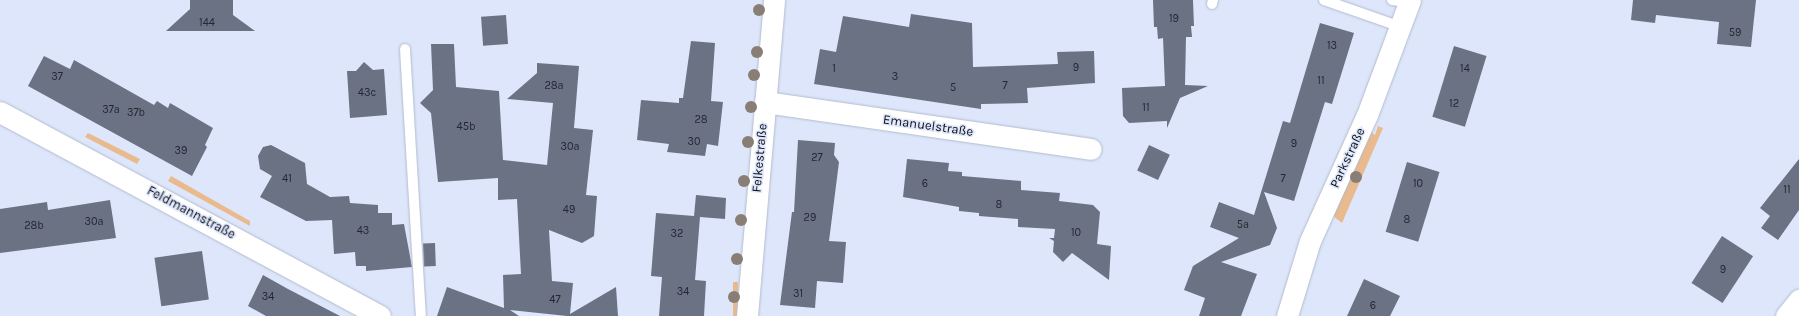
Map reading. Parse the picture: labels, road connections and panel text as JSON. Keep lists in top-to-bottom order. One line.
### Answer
{"streets":{"street":["Emanuelstraße","Felkestraße","Parkstraße","Feldmannstraße"]},"crossings":[["Emanuelstraße","Felkestraße"]],"house_numbers":["19","144","59","13","9","1","14","37","3","11","28a","7","5","43c","12","11","37a","37b","28","45b","30","9","30a","39","27","41","7","6","10","11","8","49","29","8","30a","5a","28b","43","10","32","9","34","31","34","47","6"]}
